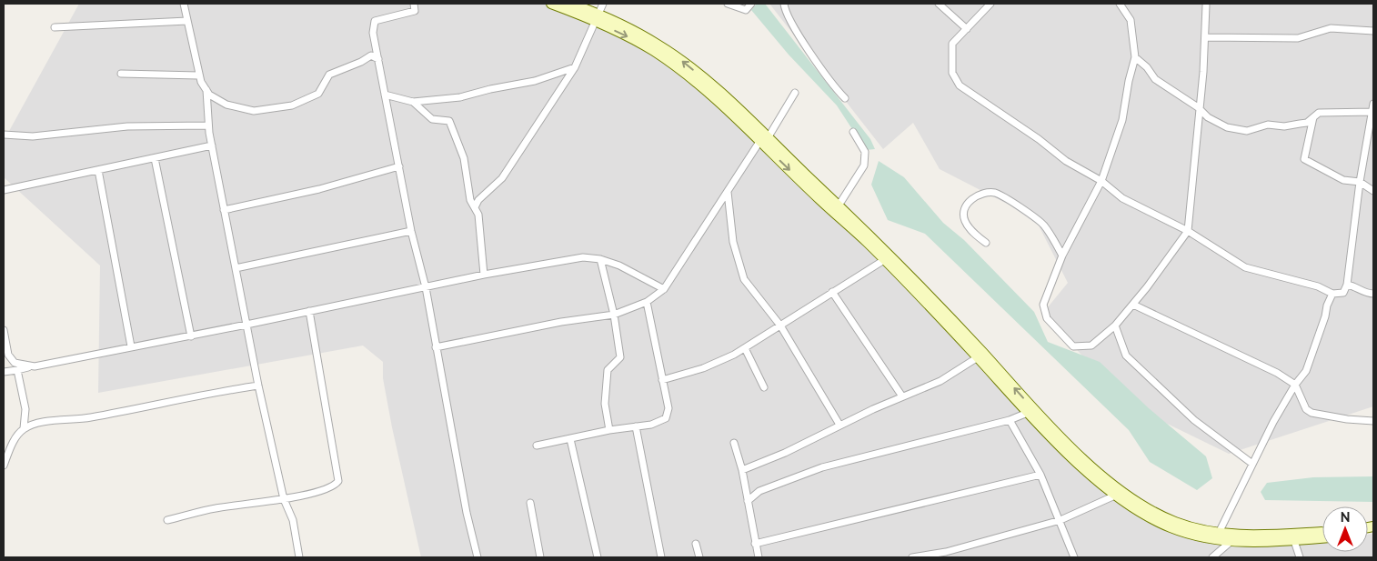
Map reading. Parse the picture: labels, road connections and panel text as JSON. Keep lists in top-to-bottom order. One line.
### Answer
{"north":"top"}
